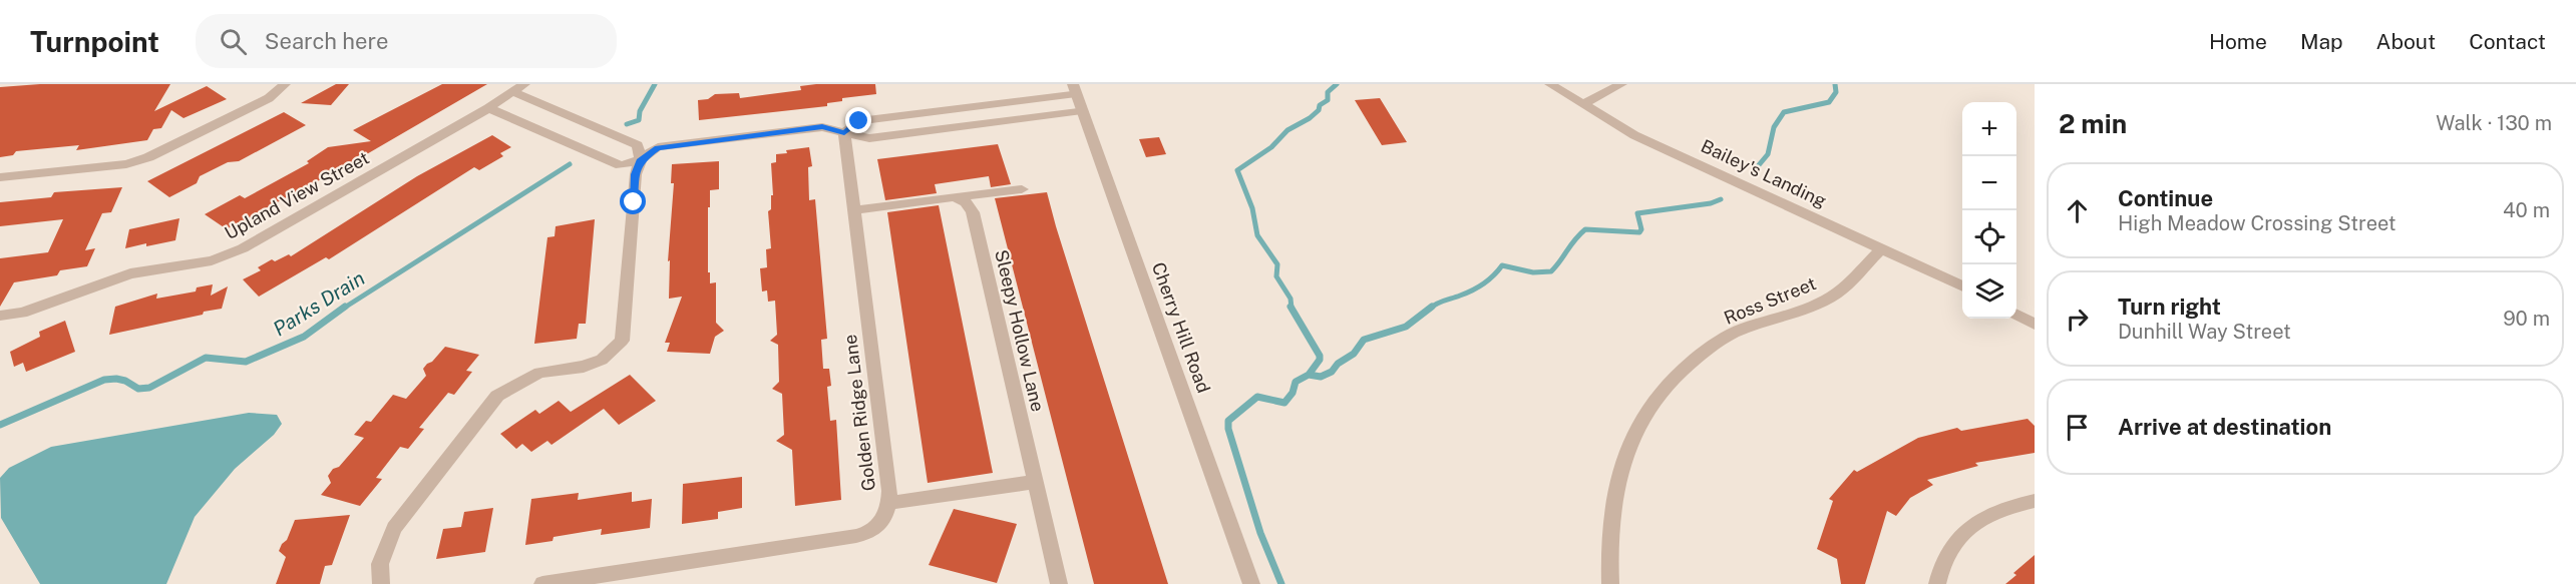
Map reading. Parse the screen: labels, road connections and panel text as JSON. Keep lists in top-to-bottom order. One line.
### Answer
{"streets":{"street":["Bailey's Landing","Upland View Street","Ross Street","Cherry Hill Road","Sleepy Hollow Lane","Golden Ridge Lane"]},"crossings":[["Bailey's Landing","Ross Street"]],"water":["Parks Drain"],"page":{"header":"Turnpoint","search":"Search here","nav":["Home","Map","About","Contact"],"heading":["2 min","Walk · 130 m"],"map_buttons":["+","−"],"list":[["Continue","High Meadow Crossing Street","40 m"],["Turn right","Dunhill Way Street","90 m"],"Arrive at destination"]}}
